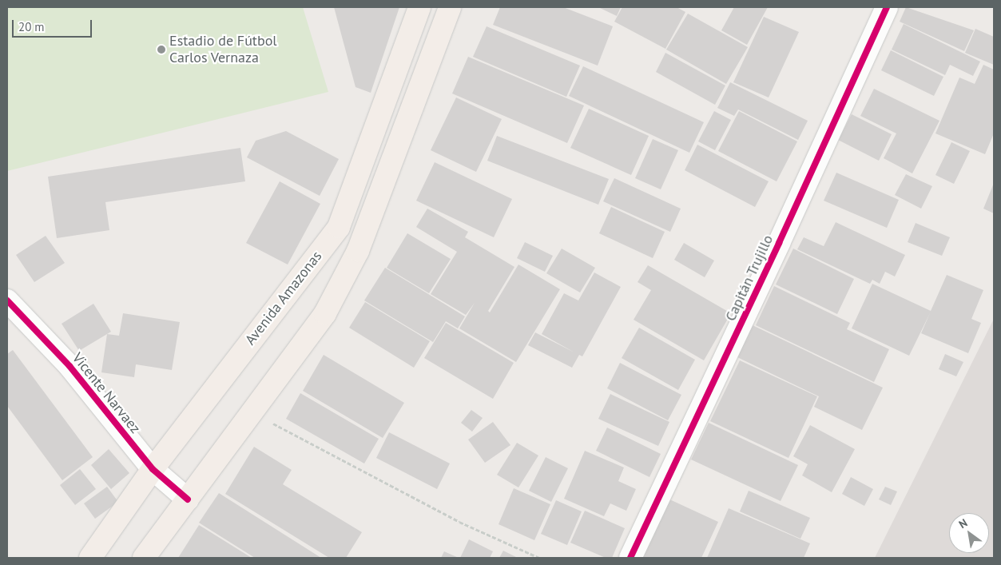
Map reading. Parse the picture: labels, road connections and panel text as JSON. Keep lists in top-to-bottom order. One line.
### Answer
{"streets":{"main road":["Avenida Amazonas"],"street":["Capitán Trujillo","Vicente Narvaez"]},"crossings":[["Avenida Amazonas","Vicente Narvaez"]],"places":["Estadio de Fútbol Carlos Vernaza"],"scale_bar":"20 m","north":"top left"}
